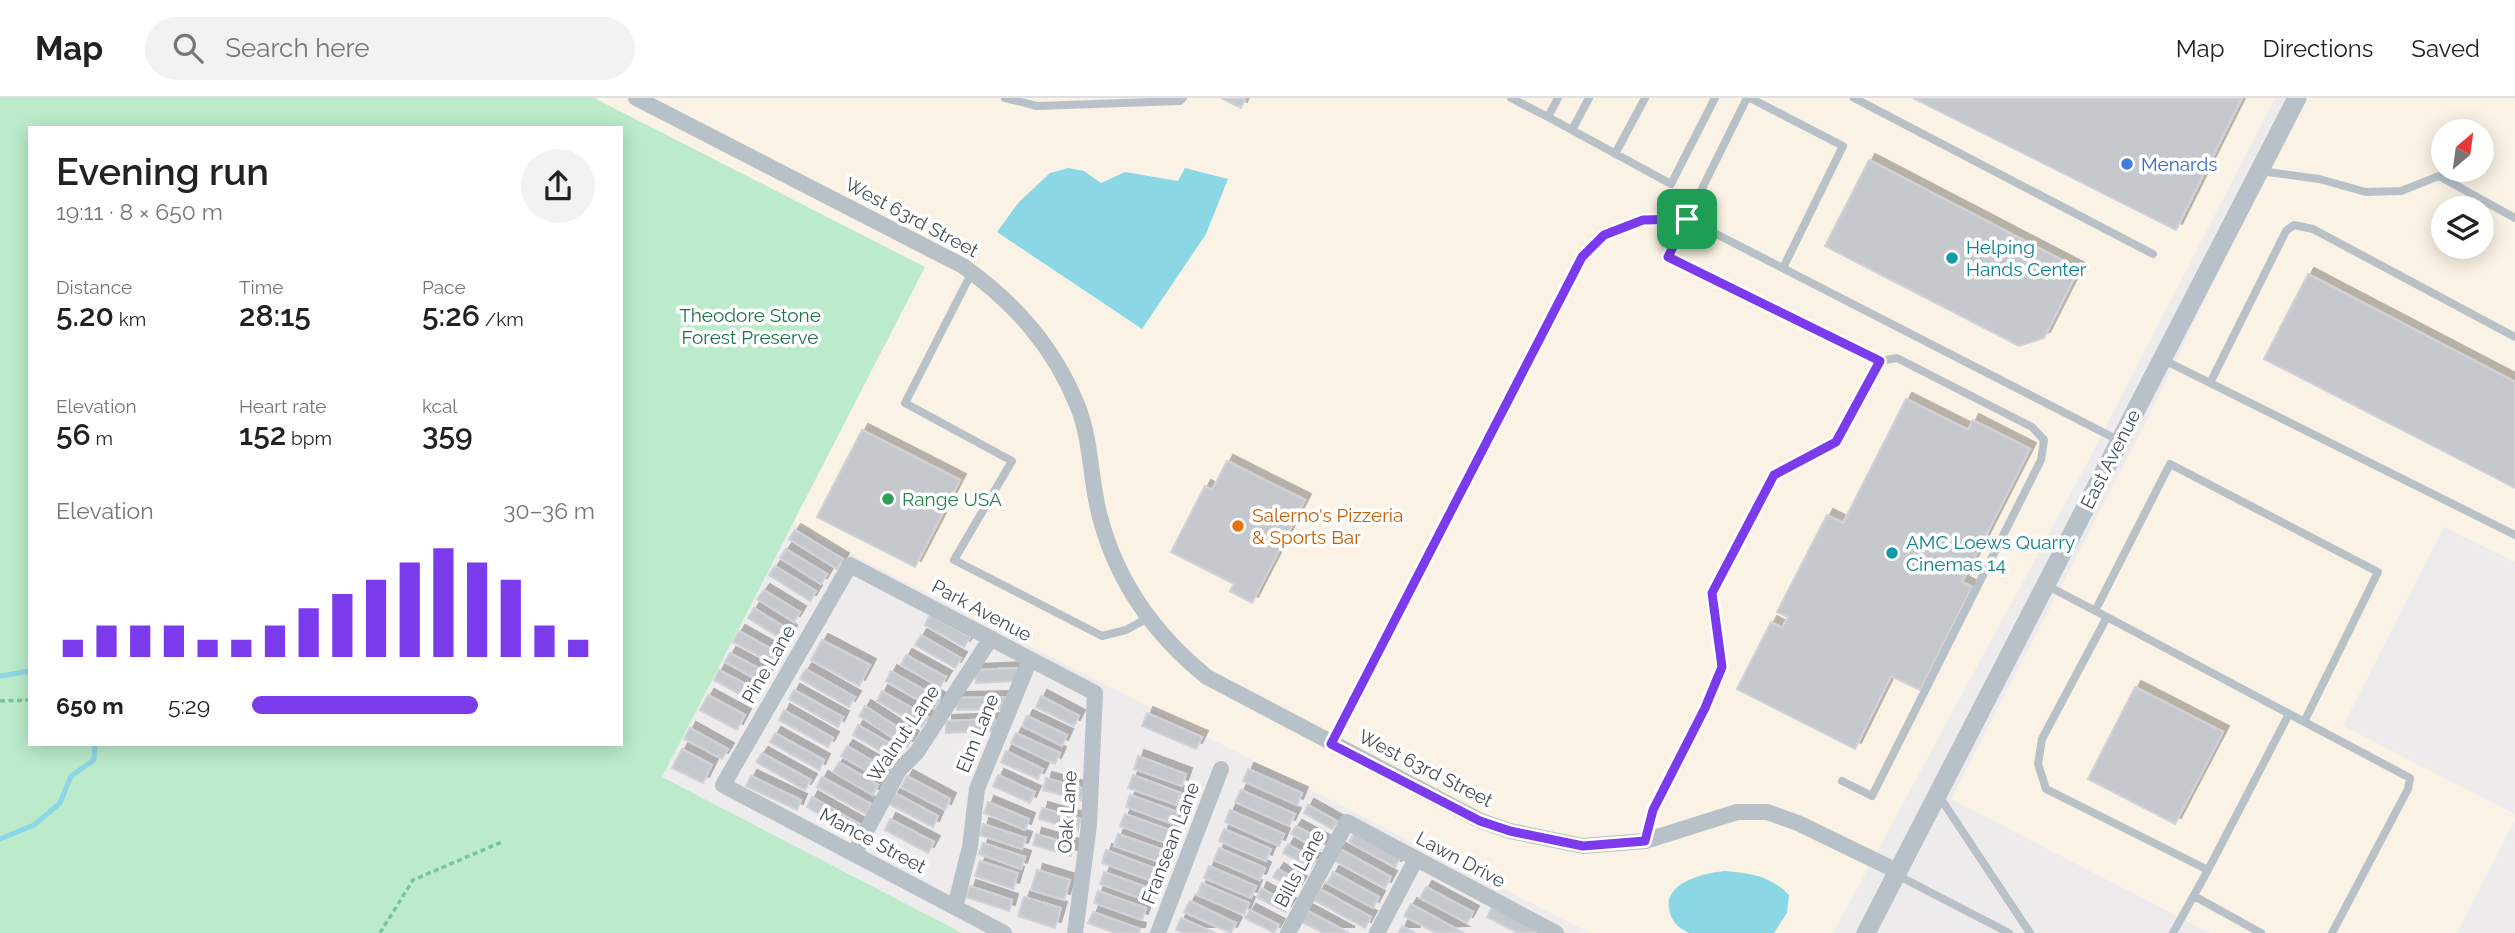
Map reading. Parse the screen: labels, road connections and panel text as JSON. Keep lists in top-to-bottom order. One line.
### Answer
{"streets":{"street":["West 63rd Street","East Avenue","Park Avenue","Pine Lane","Walnut Lane","Elm Lane","Oak Lane","Mance Street","Fransean Lane","Lawn Drive","Bills Lane"]},"crossings":[["West 63rd Street","East Avenue"],["Park Avenue","Pine Lane"],["Park Avenue","Walnut Lane"],["Park Avenue","Elm Lane"],["Park Avenue","Oak Lane"],["Pine Lane","Mance Street"],["Walnut Lane","Mance Street"],["Elm Lane","Mance Street"],["Lawn Drive","Bills Lane"]],"parks":["Theodore Stone Forest Preserve"],"places":["Menards","Helping Hands Center","Range USA","Salerno's Pizzeria & Sports Bar","AMC Loews Quarry Cinemas 14"],"north":"top right","page":{"header":"Map","search":"Search here","nav":["Map","Directions","Saved"],"heading":["Evening run","19:11 · 8 × 650 m"],"stats":[["Distance","5.20 km"],["Time","28:15"],["Pace","5:26 /km"],["Elevation","56 m"],["Heart rate","152 bpm"],["kcal","359"]],"chart":["Elevation","30–36 m"],"list":[{"name":"650 m","note":"5:29"}]}}
